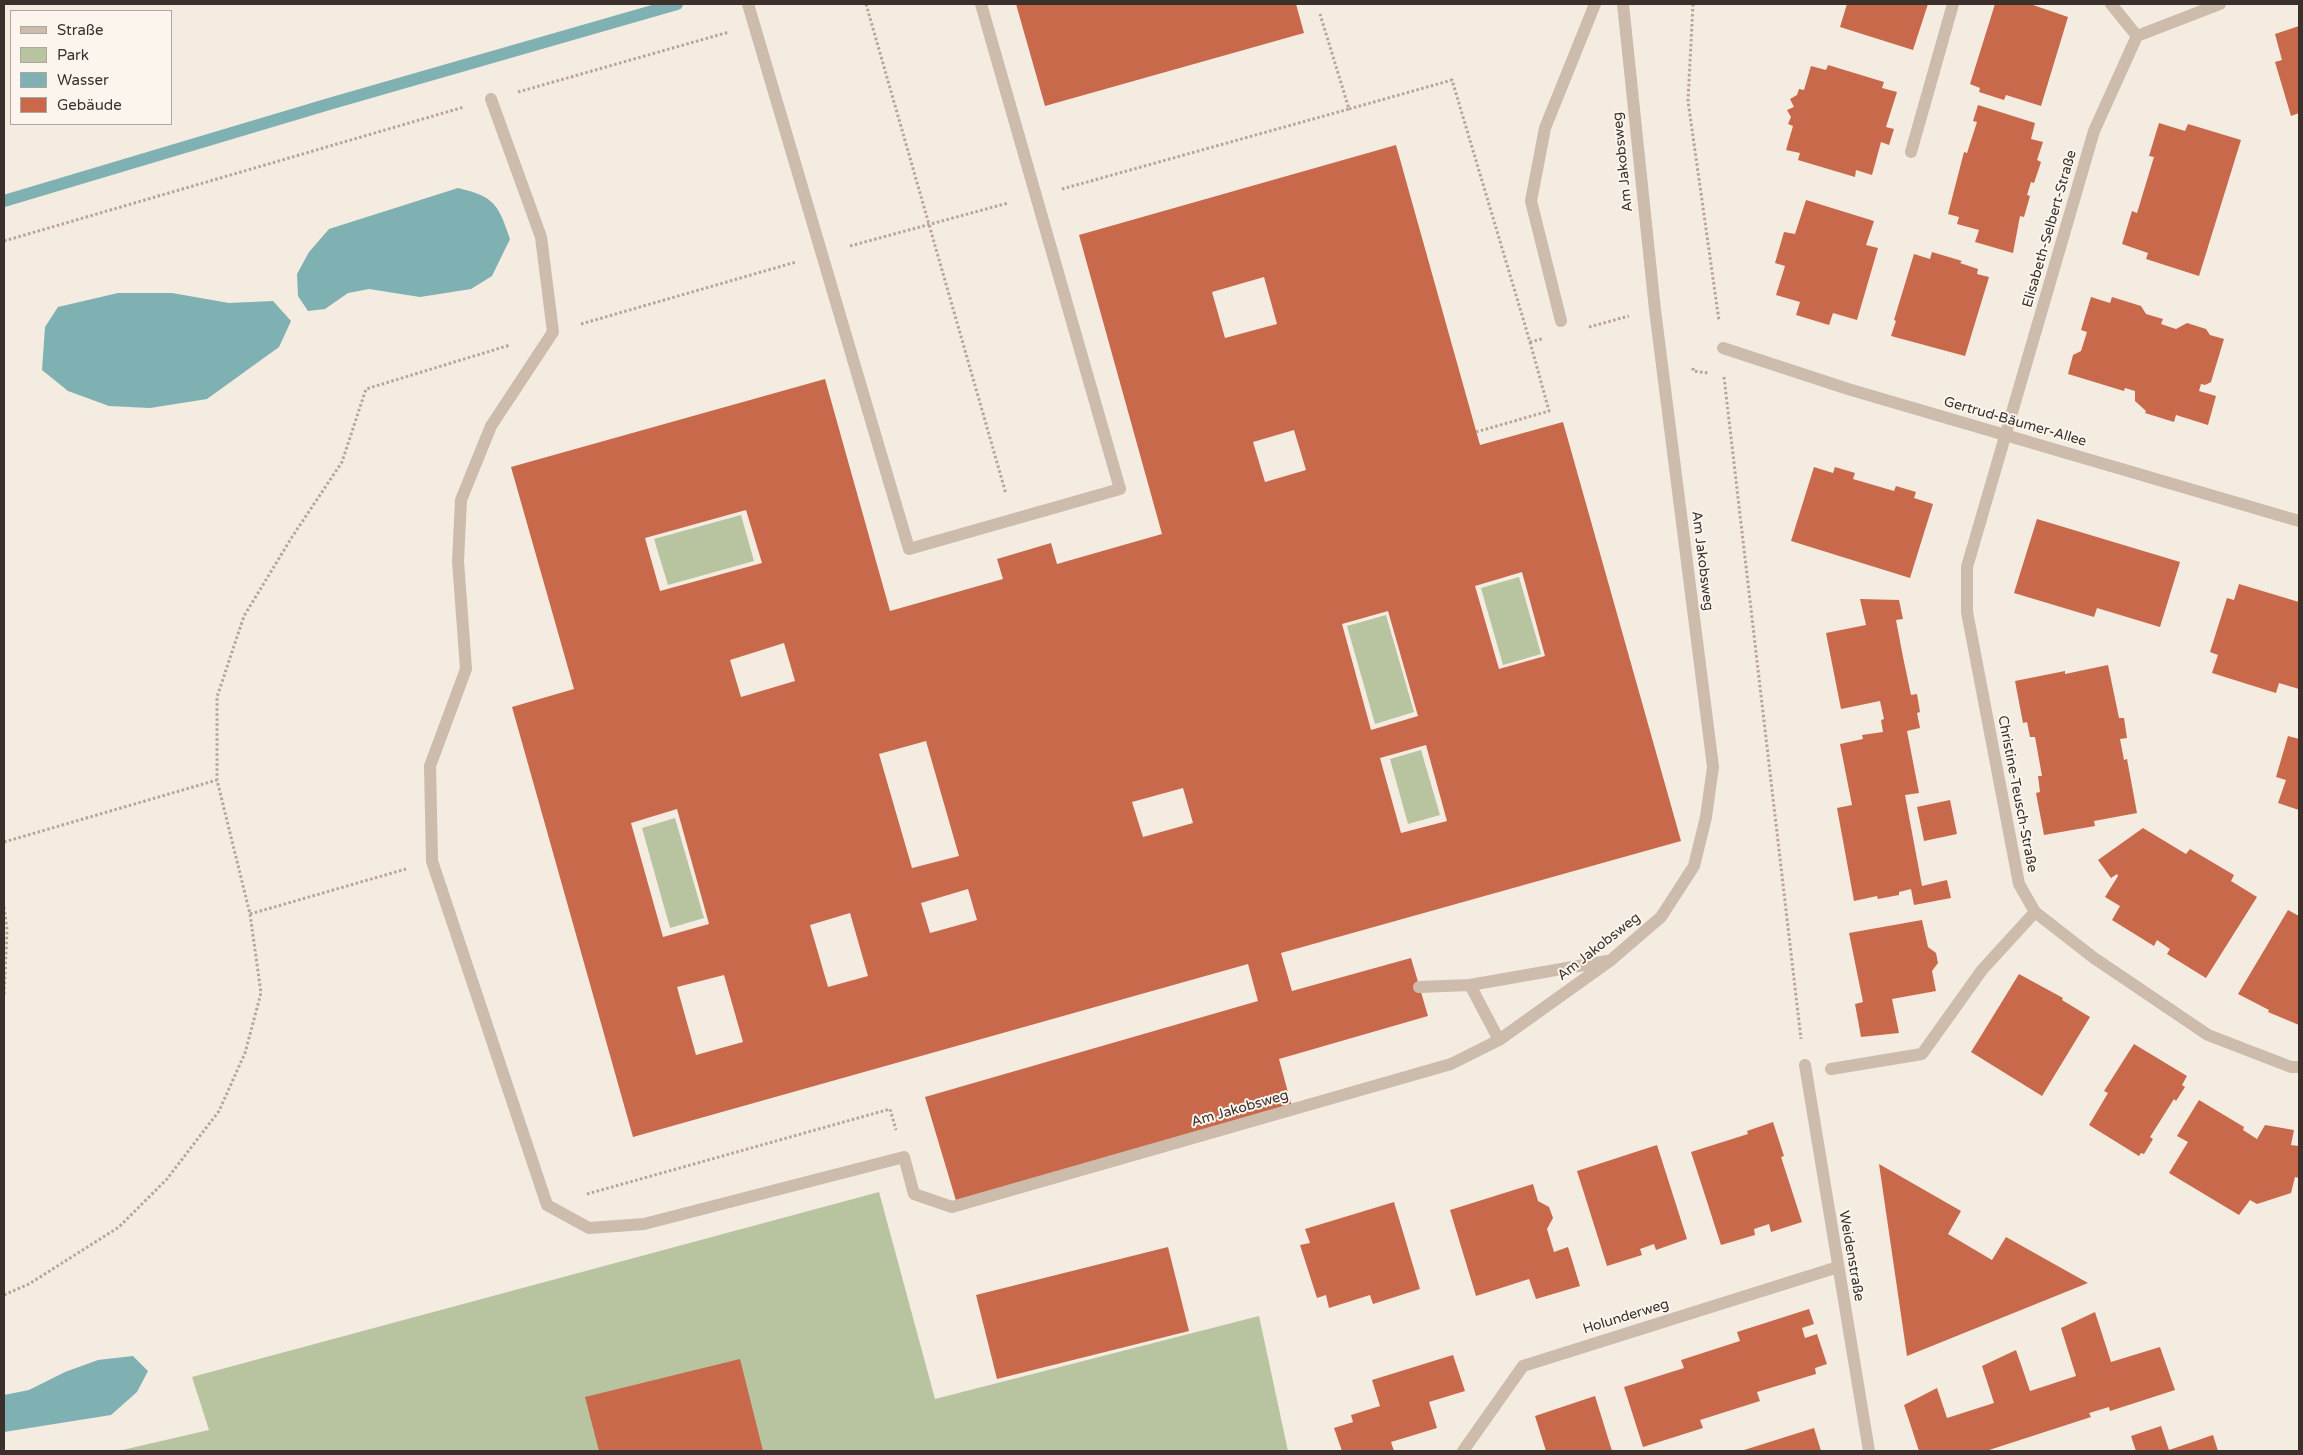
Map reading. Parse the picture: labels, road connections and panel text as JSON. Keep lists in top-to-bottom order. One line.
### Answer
{"streets":{"street":["Am Jakobsweg","Elisabeth-Selbert-Straße","Gertrud-Bäumer-Allee","Christine-Teusch-Straße","Weidenstraße","Holunderweg"]},"crossings":[["Elisabeth-Selbert-Straße","Gertrud-Bäumer-Allee"],["Elisabeth-Selbert-Straße","Christine-Teusch-Straße"],["Gertrud-Bäumer-Allee","Christine-Teusch-Straße"],["Weidenstraße","Holunderweg"]],"legend":["Straße","Park","Wasser","Gebäude"]}
